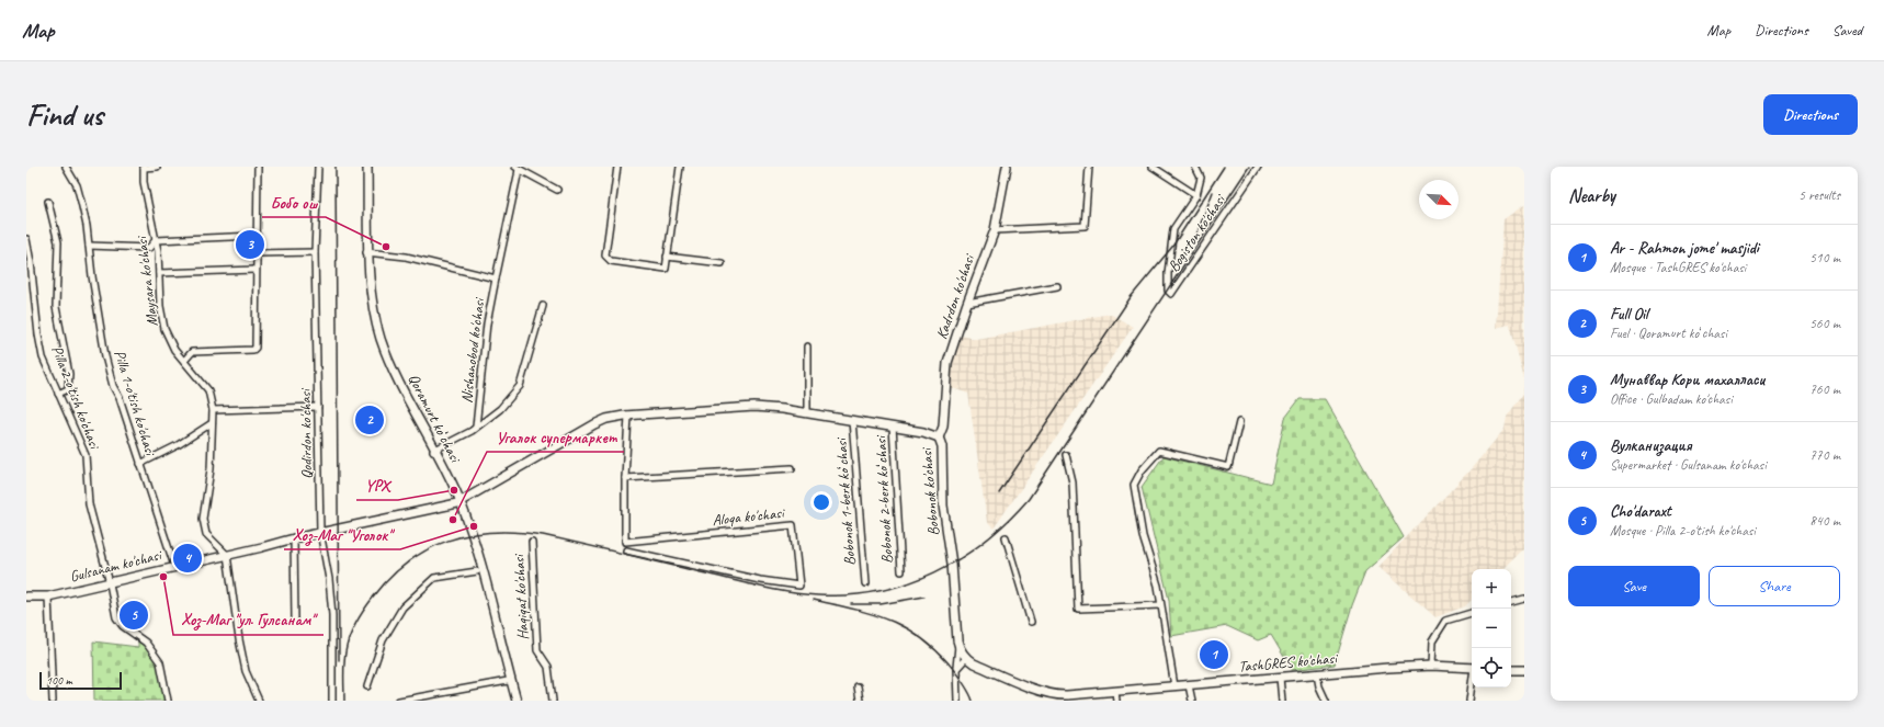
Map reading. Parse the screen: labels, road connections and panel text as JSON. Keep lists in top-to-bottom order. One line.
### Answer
{"streets":{"main road":["Kadrdon ko'chasi","Qoramurt koʻchasi","Bobonok ko'chasi","Gulsanam ko'chasi","TashGRES ko'chasi"],"street":["Bogiston ko'chasi","Maysara ko'chasi","Nishanobod ko'chasi","Pilla 2-o'tish ko'chasi","Pilla 1-o'tish ko'chasi","Qodirdon ko'chasi","Bobonok 2-berk koʻchasi","Bobonok 1-berk koʻchasi","Aloqa ko'chasi","Haqiqat ko'chasi"]},"crossings":[["Maysara ko'chasi","Gulsanam ko'chasi"],["Kadrdon ko'chasi","Bobonok ko'chasi"],["Nishanobod ko'chasi","Qoramurt koʻchasi"],["Pilla 2-o'tish ko'chasi","Gulsanam ko'chasi"],["Pilla 1-o'tish ko'chasi","Gulsanam ko'chasi"],["Qoramurt koʻchasi","Bobonok ko'chasi"],["Qoramurt koʻchasi","Gulsanam ko'chasi"],["Qodirdon ko'chasi","Gulsanam ko'chasi"],["Bobonok ko'chasi","Bobonok 2-berk koʻchasi"],["Bobonok ko'chasi","Bobonok 1-berk koʻchasi"],["Bobonok ko'chasi","Gulsanam ko'chasi"]],"places":["Бобо ош","YPX","Угалок супермаркет","Хоз-Маг \"Уголок\"","Хоз-Маг \"ул. Гулсанам\""],"scale_bar":"100 m","north":"bottom right","page":{"header":"Map","nav":["Map","Directions","Saved"],"buttons":["Directions",["Save","Share"]],"title":"Find us","heading":["Nearby","5 results"],"list":[{"mark":"1","name":"Ar - Rahmon jome' masjidi","note":"Mosque · TashGRES ko'chasi","value":"510 m"},{"mark":"2","name":"Full Oil","note":"Fuel · Qoramurt koʻchasi","value":"560 m"},{"mark":"3","name":"Мунаввар Кори махалласи","note":"Office · Gulbadam ko'chasi","value":"760 m"},{"mark":"4","name":"Вулканизация","note":"Supermarket · Gulsanam ko'chasi","value":"770 m"},{"mark":"5","name":"Cho'daraxt","note":"Mosque · Pilla 2-o'tish ko'chasi","value":"840 m"}],"pins":["3","2","4","5","1"],"map_buttons":["+","−"],"scale":"100 m"}}
